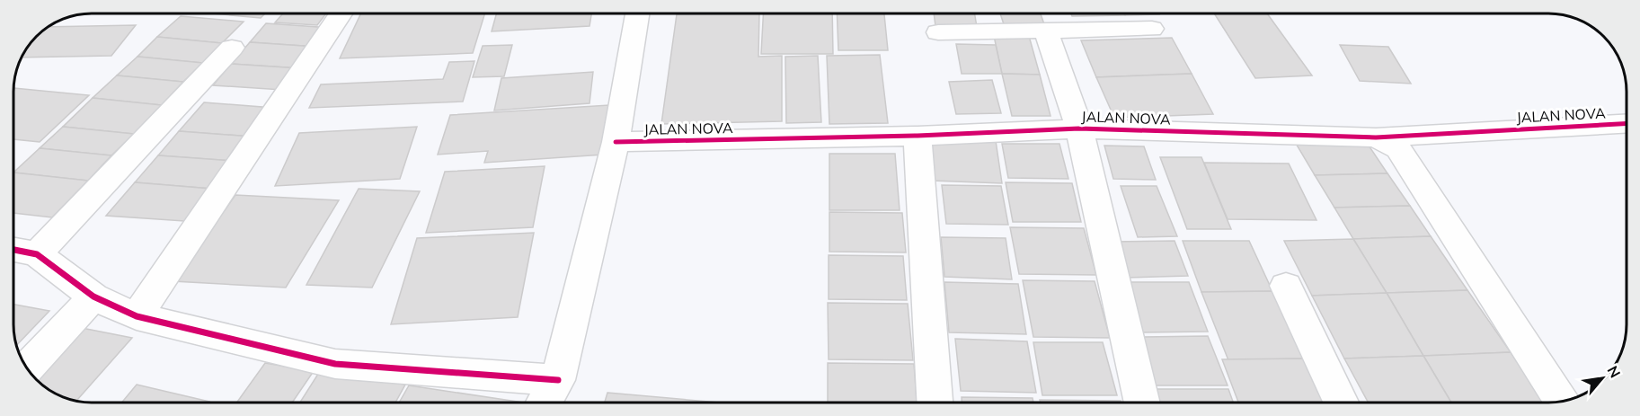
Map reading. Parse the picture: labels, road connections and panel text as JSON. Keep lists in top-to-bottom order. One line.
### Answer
{"streets":{"street":["JALAN NOVA"]},"north":"top right"}
